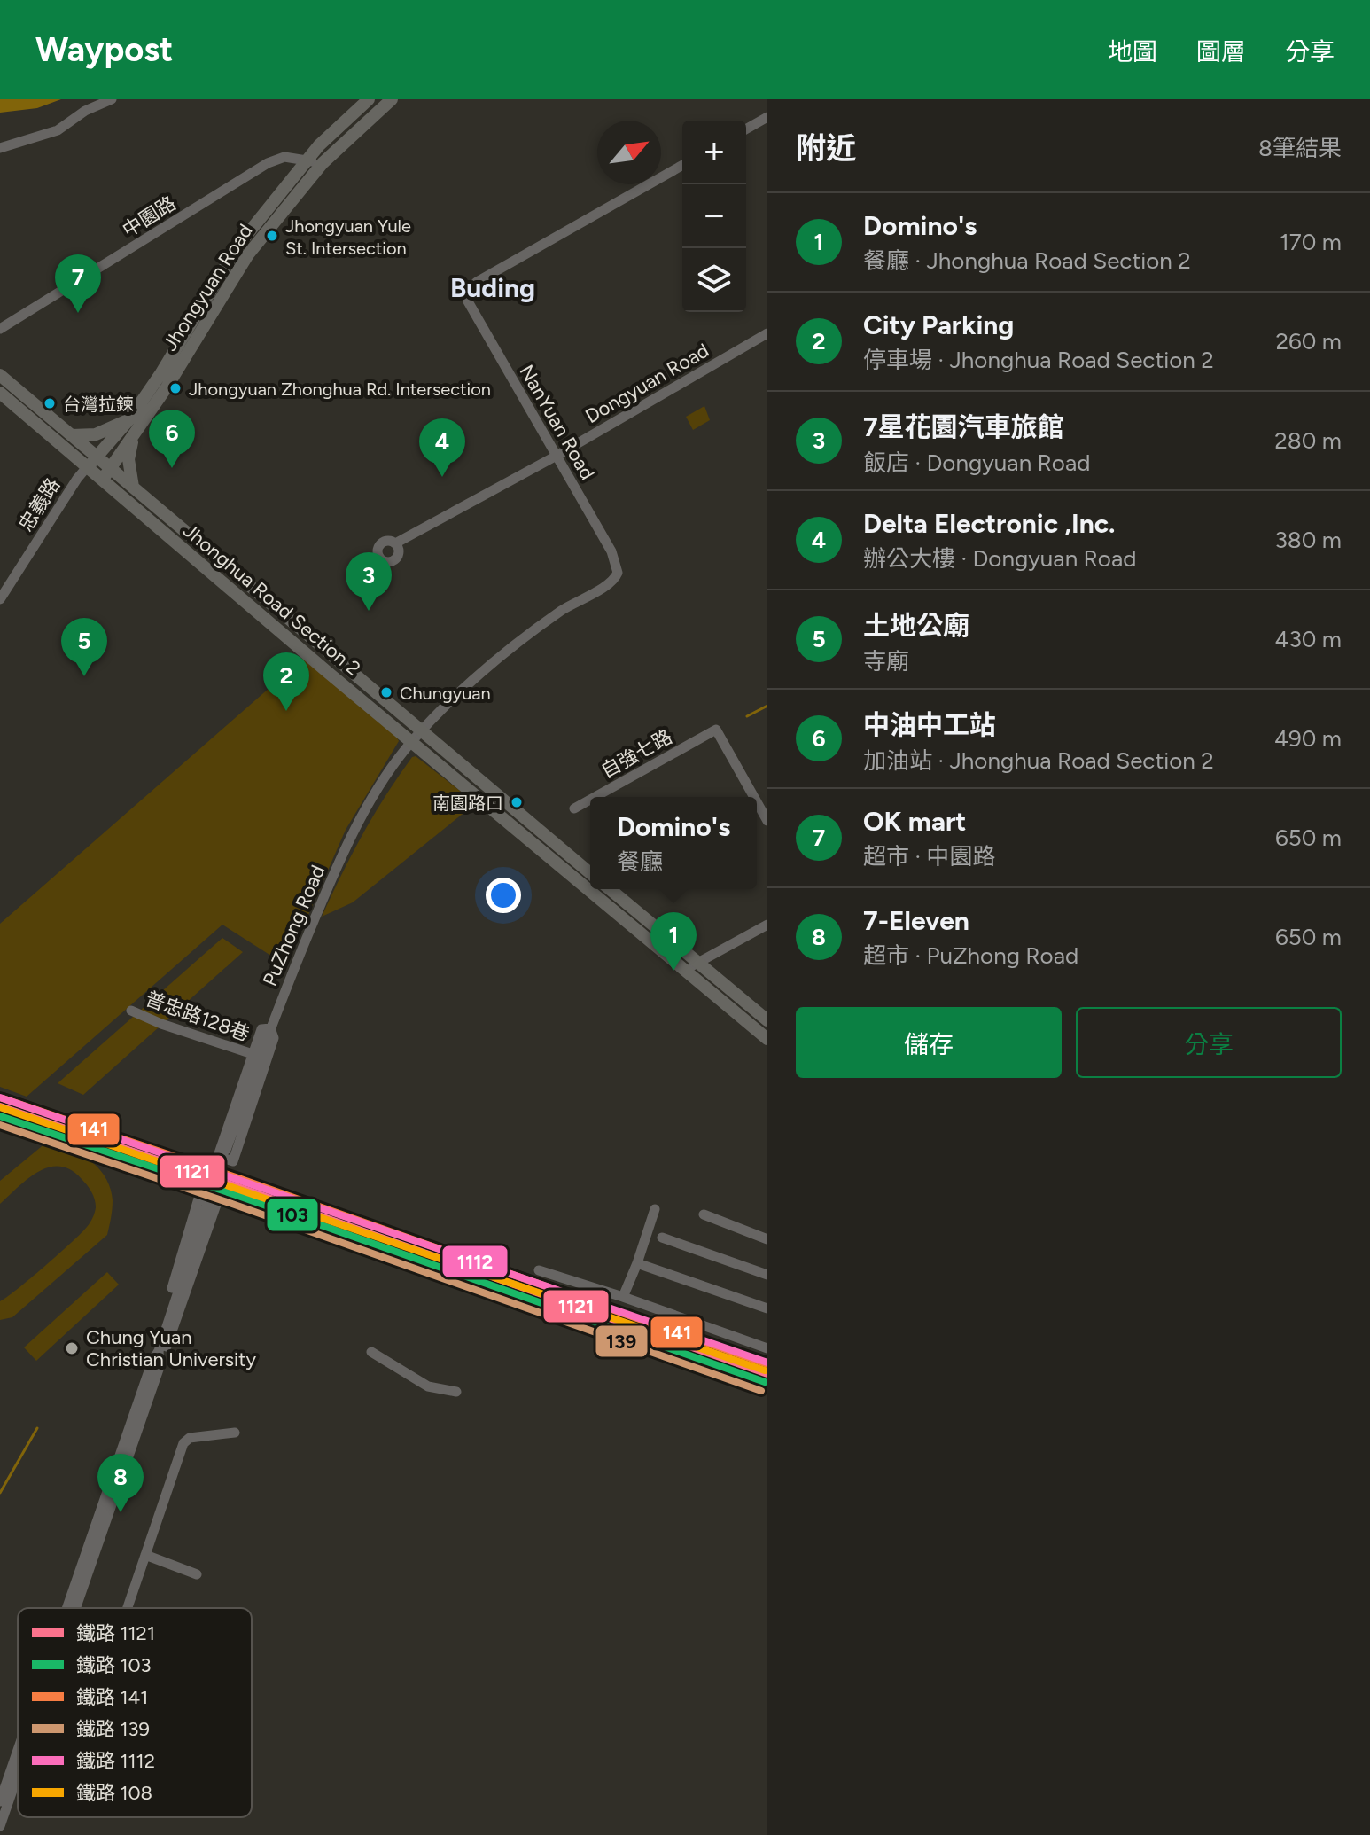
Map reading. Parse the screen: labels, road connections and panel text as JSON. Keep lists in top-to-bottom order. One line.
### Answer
{"streets":{"main road":["Jhongyuan Road","Jhonghua Road Section 2"],"street":["中園路","Dongyuan Road","NanYuan Road","忠義路","自強七路","PuZhong Road","普忠路128巷"]},"crossings":[["中園路","Jhongyuan Road"],["Jhongyuan Road","忠義路"],["Jhongyuan Road","Jhonghua Road Section 2"],["Dongyuan Road","NanYuan Road"],["NanYuan Road","Jhonghua Road Section 2"],["NanYuan Road","PuZhong Road"],["忠義路","Jhonghua Road Section 2"],["Jhonghua Road Section 2","PuZhong Road"]],"districts":["Buding"],"places":["Jhongyuan Yule St. Intersection","Jhongyuan Zhonghua Rd. Intersection","台灣拉鍊","Chungyuan","南園路口","Chung Yuan Christian University"],"lines":["rail line 1112","rail line 141","rail line 1121","rail line 108","rail line 103","rail line 139"],"legend":["鐵路 1121","鐵路 103","鐵路 141","鐵路 139","鐵路 1112","鐵路 108"],"north":"top right","page":{"header":"Waypost","nav":["地圖","圖層","分享"],"heading":["附近","8筆結果"],"map_buttons":["+","−"],"list":[{"mark":"1","name":"Domino's","note":"餐廳 · Jhonghua Road Section 2","value":"170 m"},{"mark":"2","name":"City Parking","note":"停車場 · Jhonghua Road Section 2","value":"260 m"},{"mark":"3","name":"7星花園汽車旅館","note":"飯店 · Dongyuan Road","value":"280 m"},{"mark":"4","name":"Delta Electronic ,Inc.","note":"辦公大樓 · Dongyuan Road","value":"380 m"},{"mark":"5","name":"土地公廟","note":"寺廟","value":"430 m"},{"mark":"6","name":"中油中工站","note":"加油站 · Jhonghua Road Section 2","value":"490 m"},{"mark":"7","name":"OK mart","note":"超市 · 中園路","value":"650 m"},{"mark":"8","name":"7-Eleven","note":"超市 · PuZhong Road","value":"650 m"}],"pins":["7","6","4","3","5","2","1","8"],"popup":["Domino's","餐廳"],"buttons":["儲存","分享"]}}
